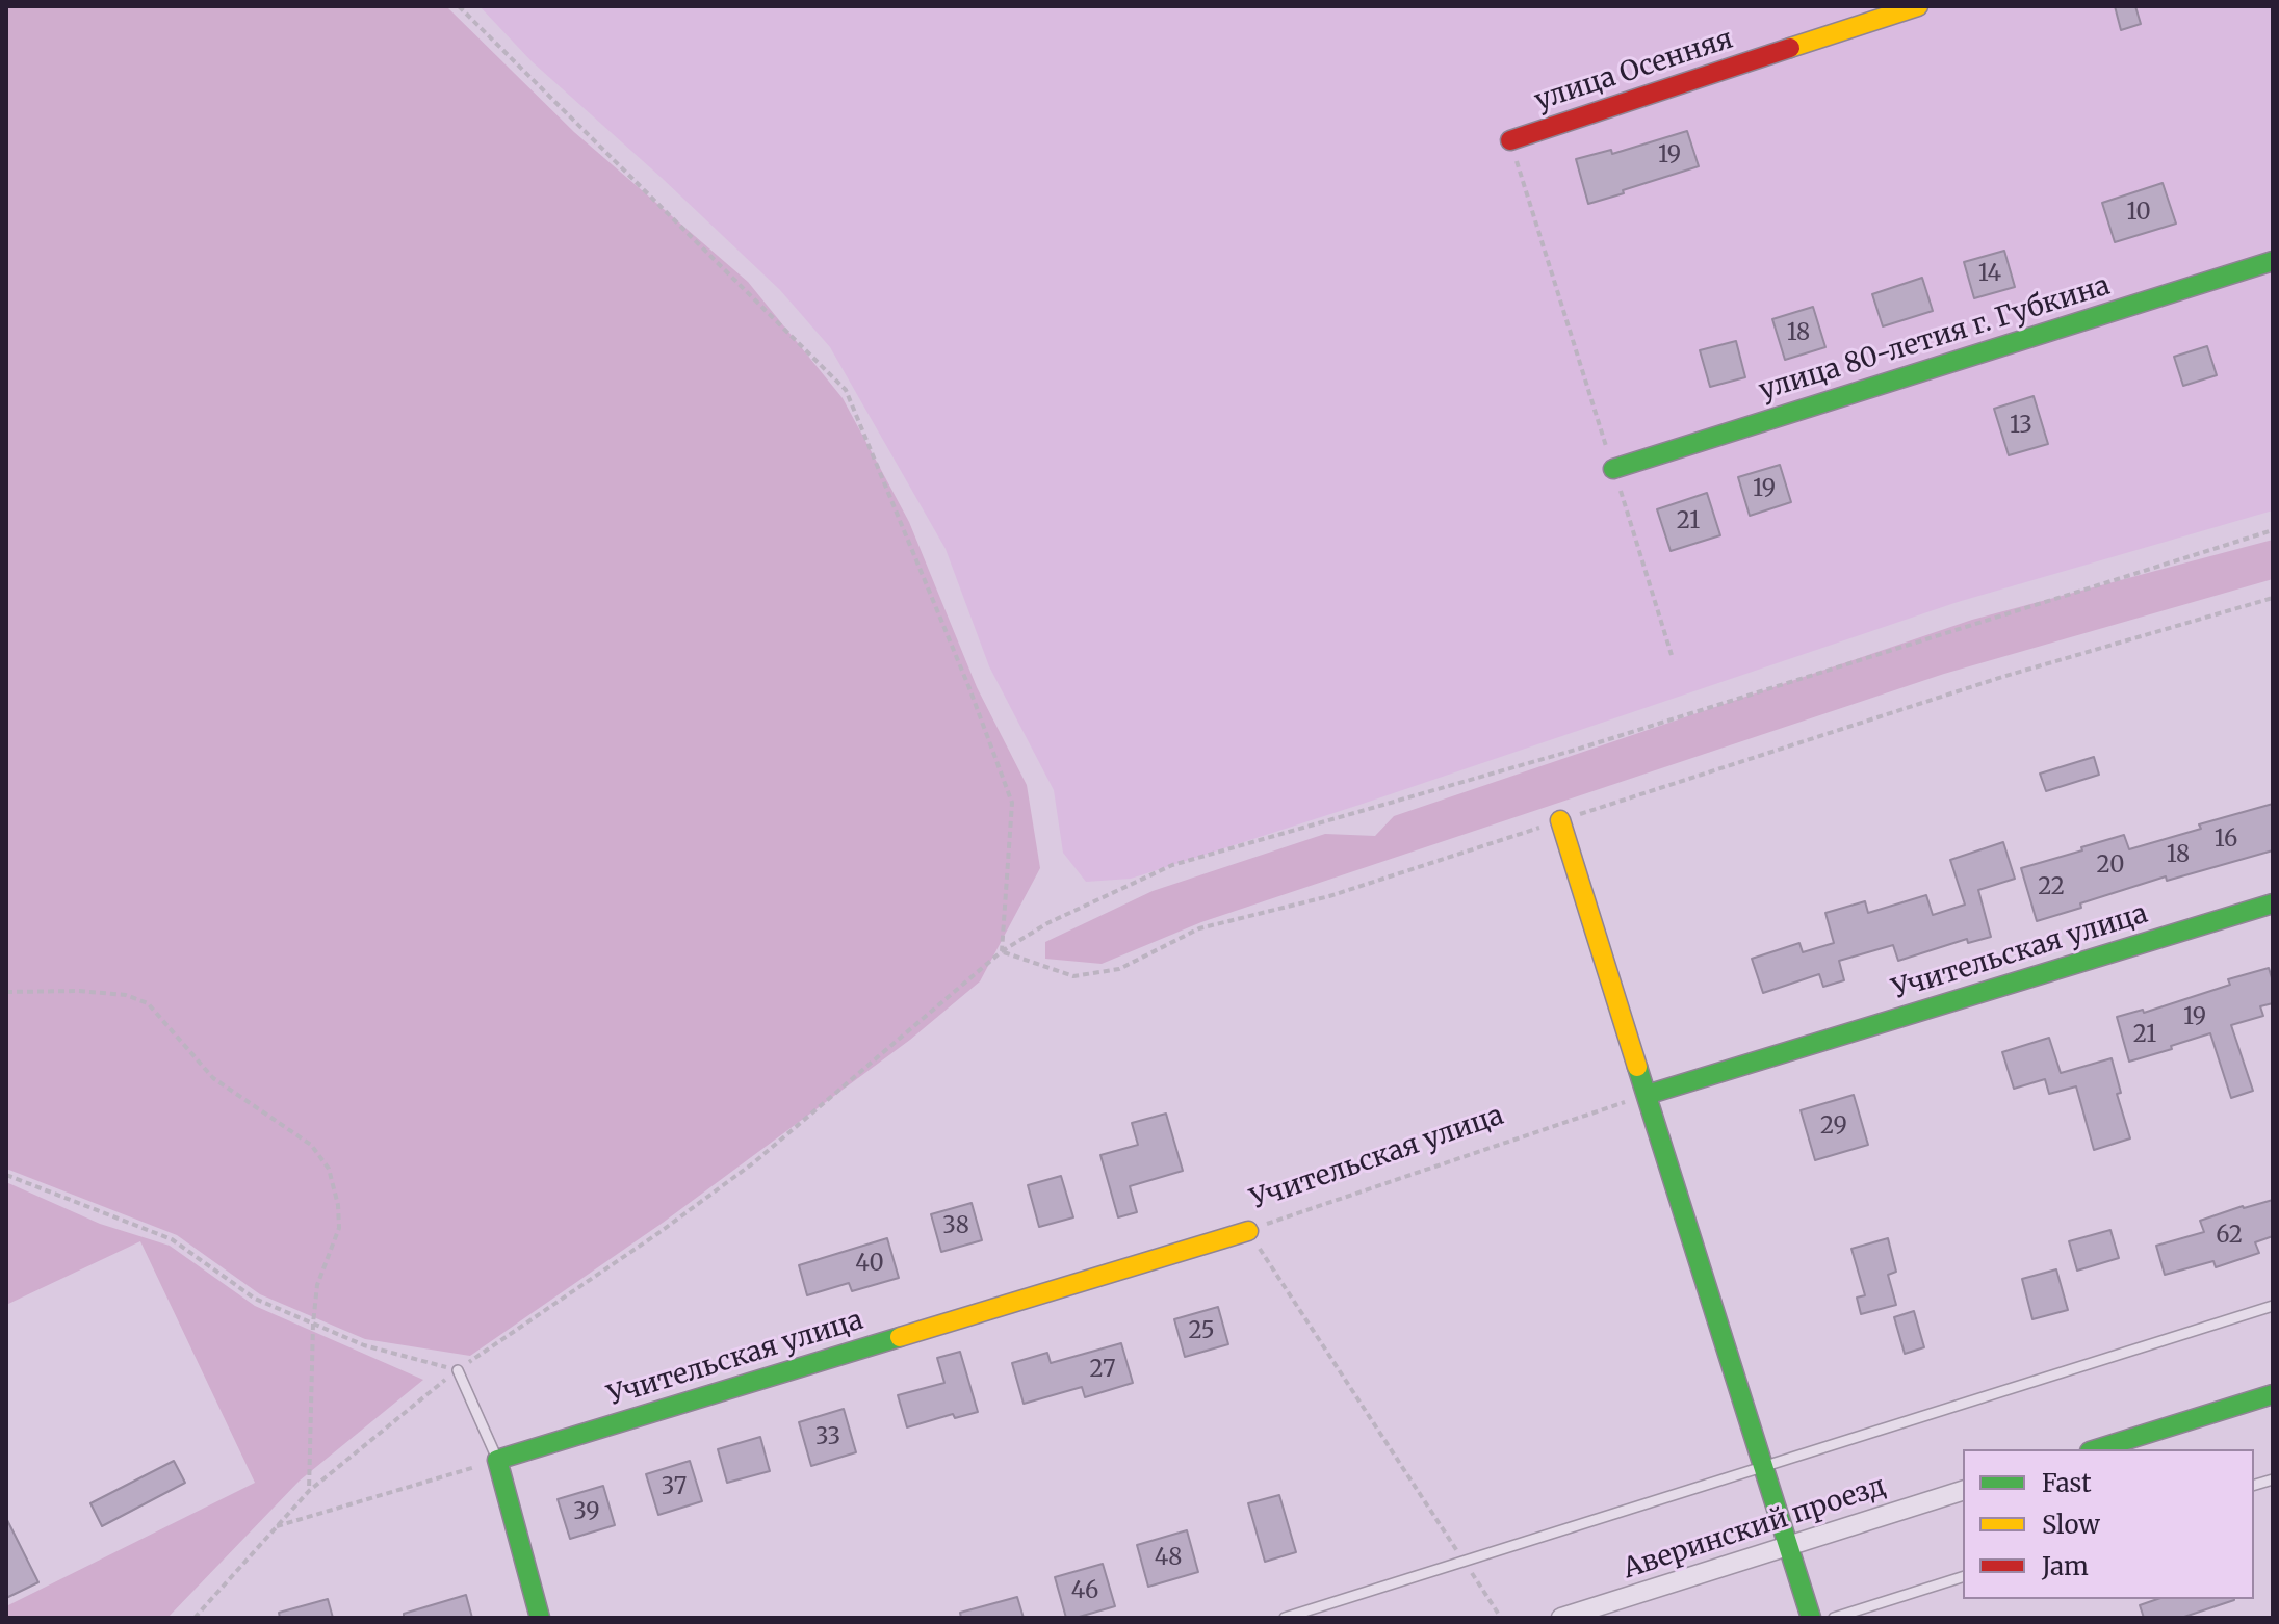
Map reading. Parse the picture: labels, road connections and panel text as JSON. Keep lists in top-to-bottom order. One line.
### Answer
{"streets":{"street":["улица Осенняя","улица 80-летия г. Губкина","Учительская улица","Аверинский проезд"]},"house_numbers":["19","10","14","18","13","19","21","16","18","20","22","19","21","29","38","62","40","25","27","33","37","39","48","46"],"legend":["Fast","Slow","Jam"]}
